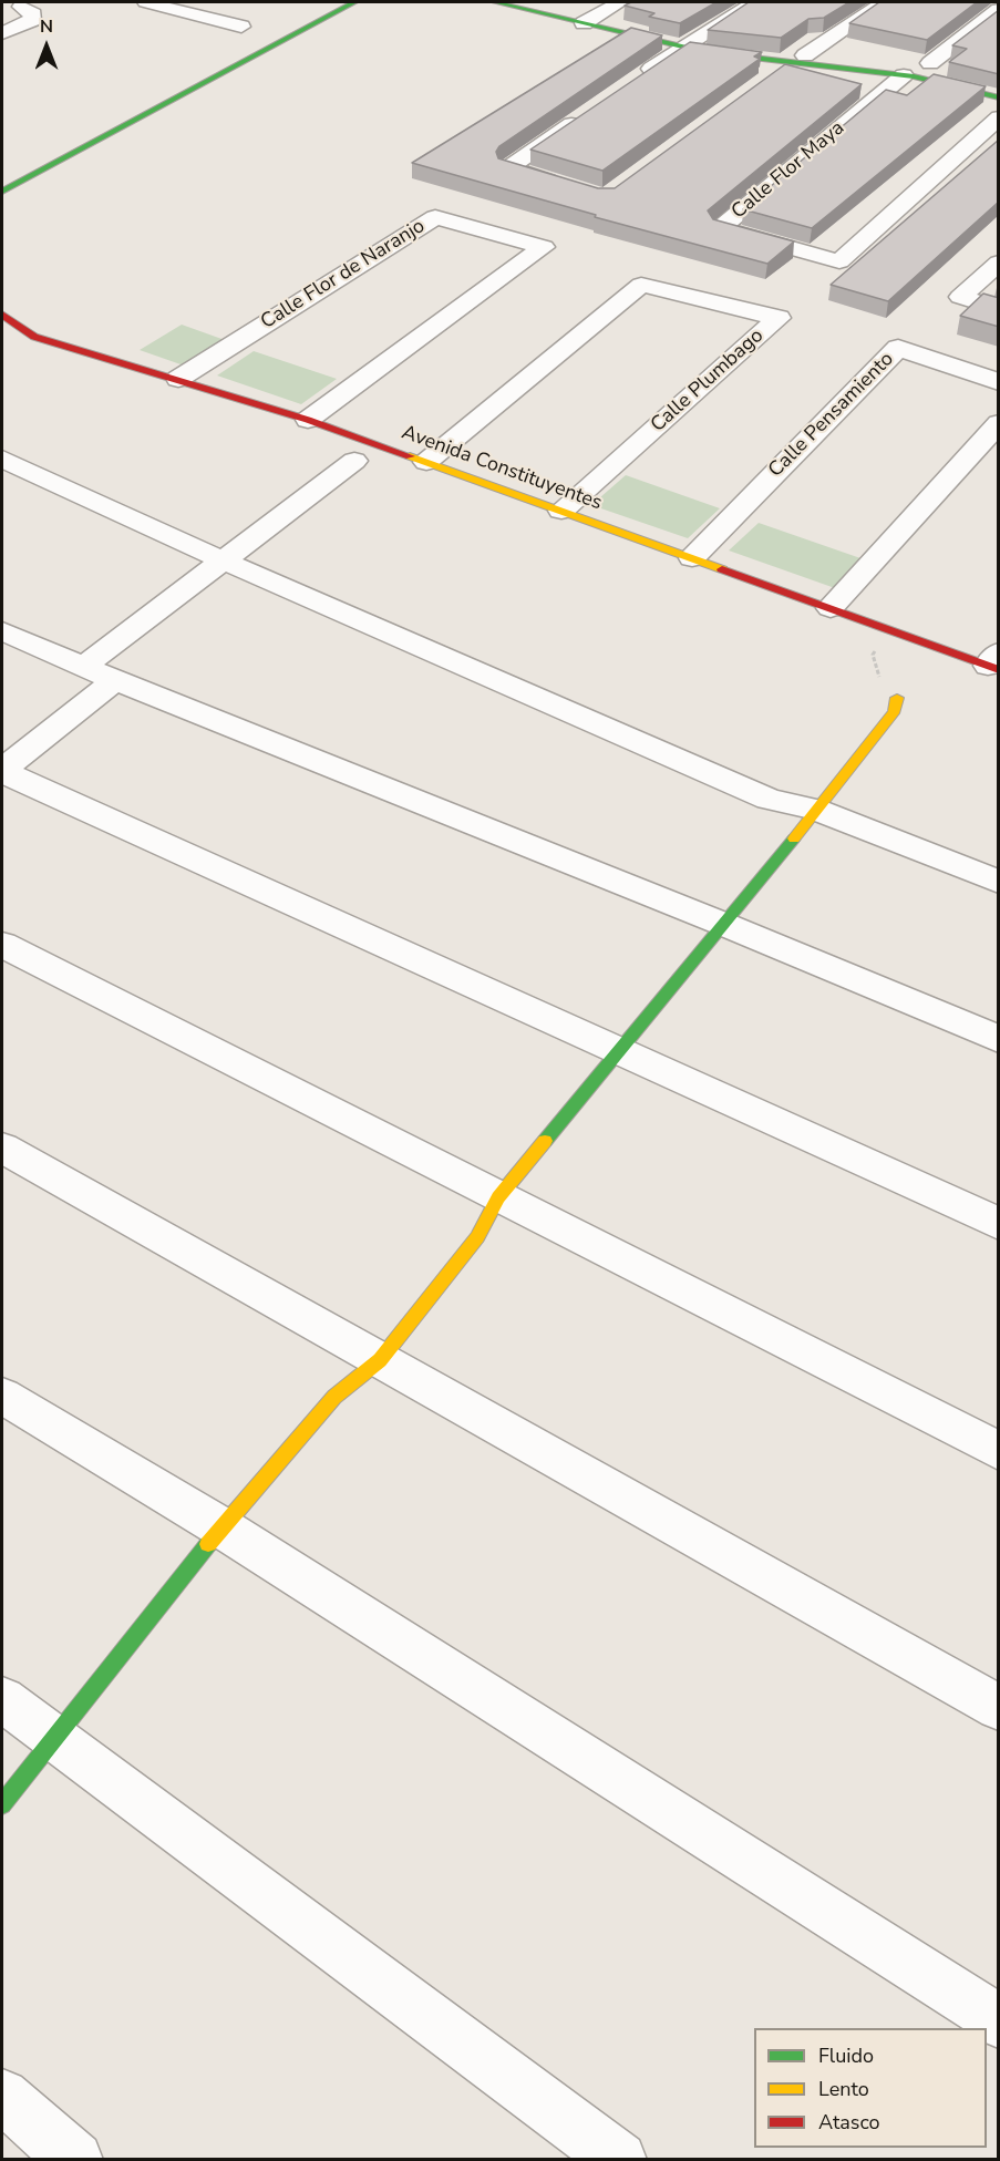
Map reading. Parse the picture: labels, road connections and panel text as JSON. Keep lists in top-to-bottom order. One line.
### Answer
{"streets":{"main road":["Avenida Constituyentes"],"street":["Calle Flor Maya","Calle Flor de Naranjo","Calle Plumbago","Calle Pensamiento"]},"crossings":[["Calle Flor de Naranjo","Avenida Constituyentes"],["Calle Plumbago","Avenida Constituyentes"],["Calle Pensamiento","Avenida Constituyentes"]],"legend":["Fluido","Lento","Atasco"],"north":"top"}
